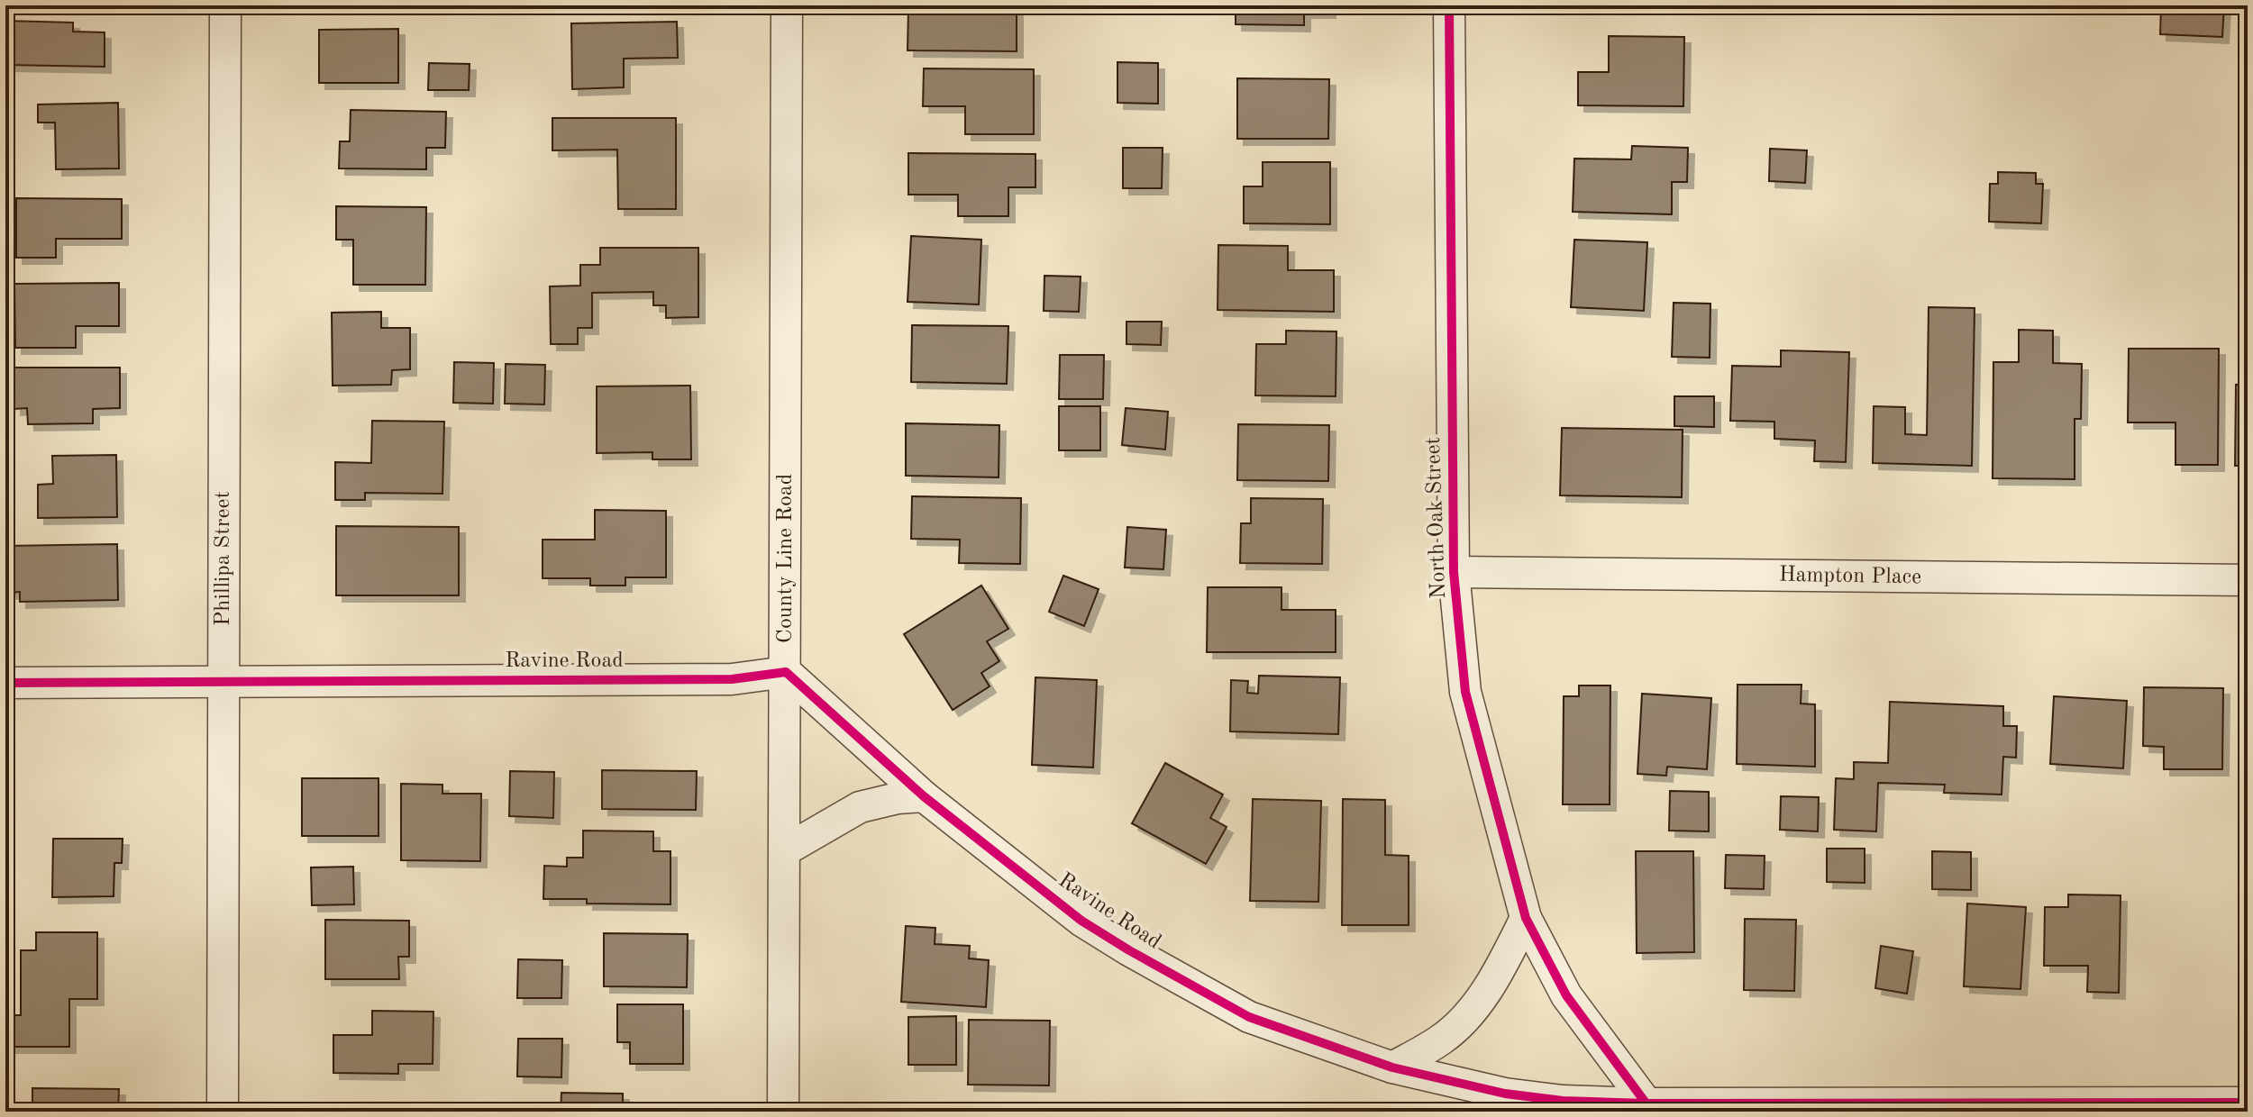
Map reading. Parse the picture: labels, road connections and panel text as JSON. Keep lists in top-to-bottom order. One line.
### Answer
{"streets":{"street":["North Oak Street","Phillipa Street","County Line Road","Hampton Place","Ravine Road"]},"crossings":[["North Oak Street","Hampton Place"],["North Oak Street","Ravine Road"],["Phillipa Street","Ravine Road"],["County Line Road","Ravine Road"]]}
